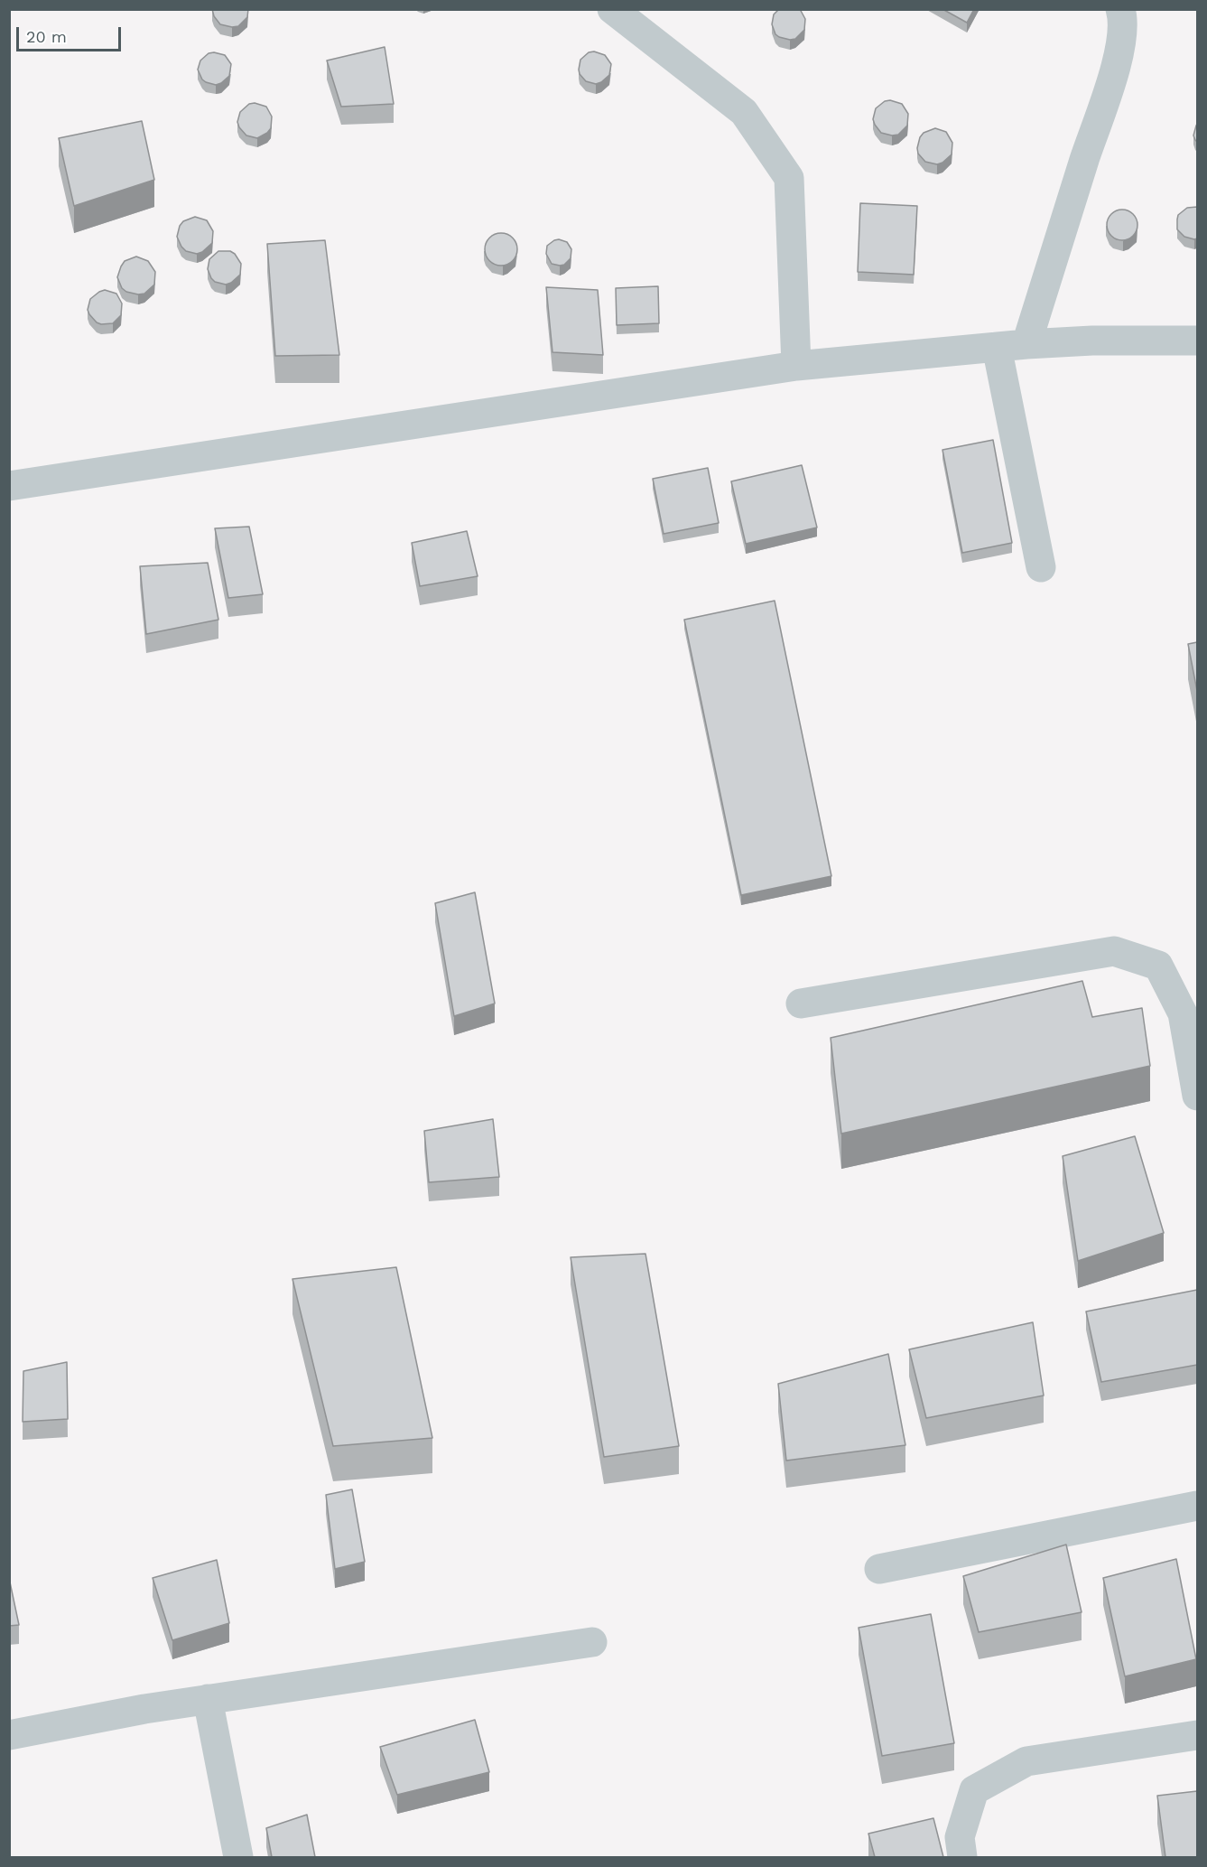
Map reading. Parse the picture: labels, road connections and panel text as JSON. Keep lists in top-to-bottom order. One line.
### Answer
{"scale_bar":"20 m"}
